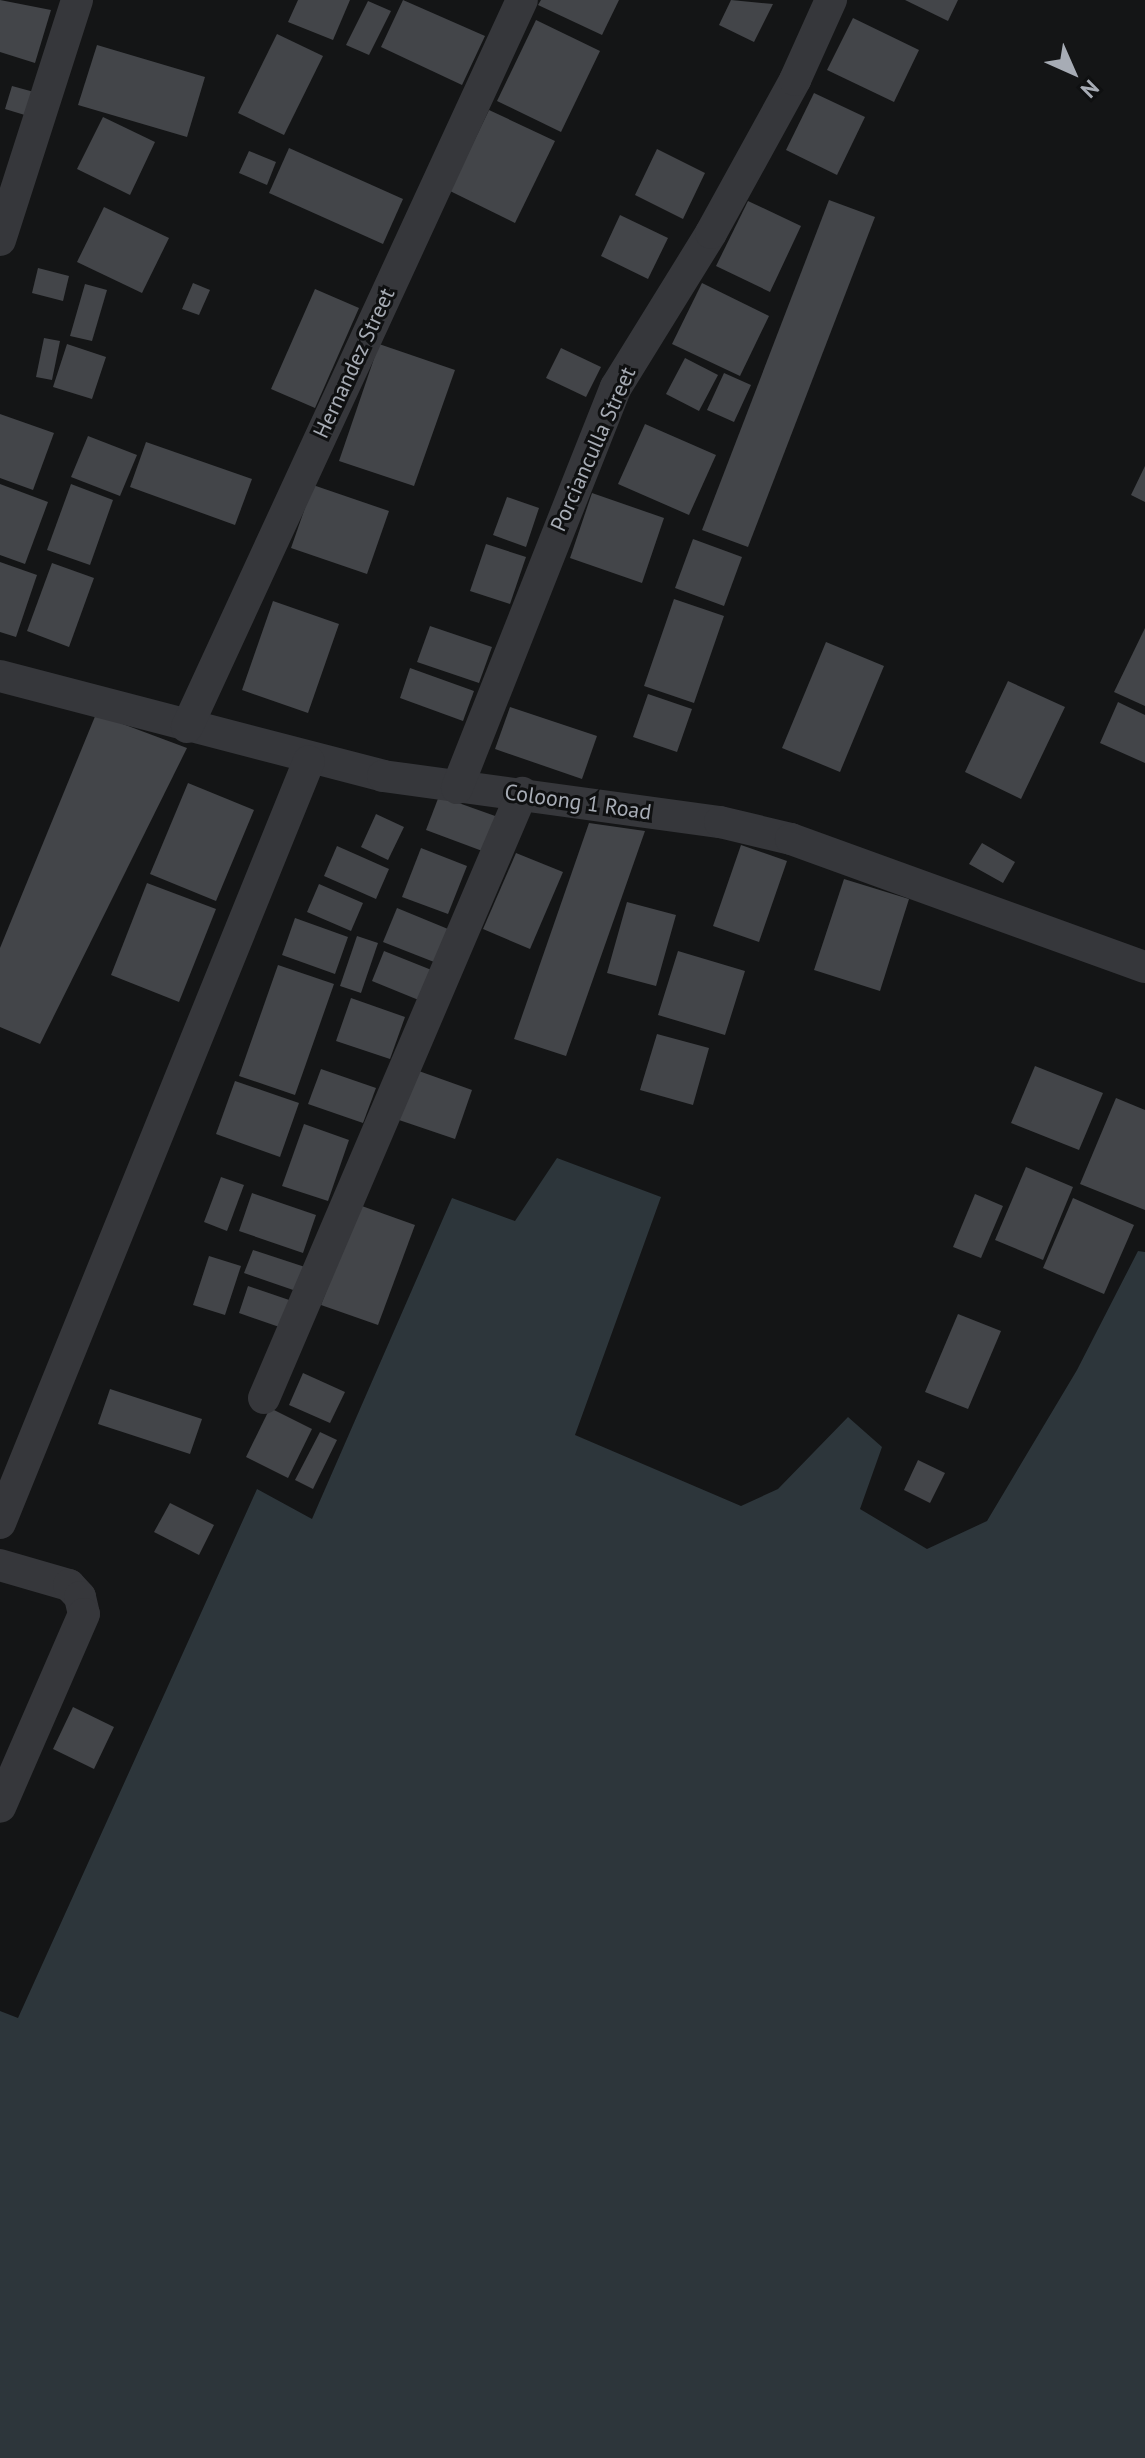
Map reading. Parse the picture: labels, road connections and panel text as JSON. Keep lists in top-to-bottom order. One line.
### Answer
{"streets":{"street":["Hernandez Street","Porcianculla Street","Coloong 1 Road"]},"crossings":[["Hernandez Street","Coloong 1 Road"],["Porcianculla Street","Coloong 1 Road"]],"north":"bottom right"}
